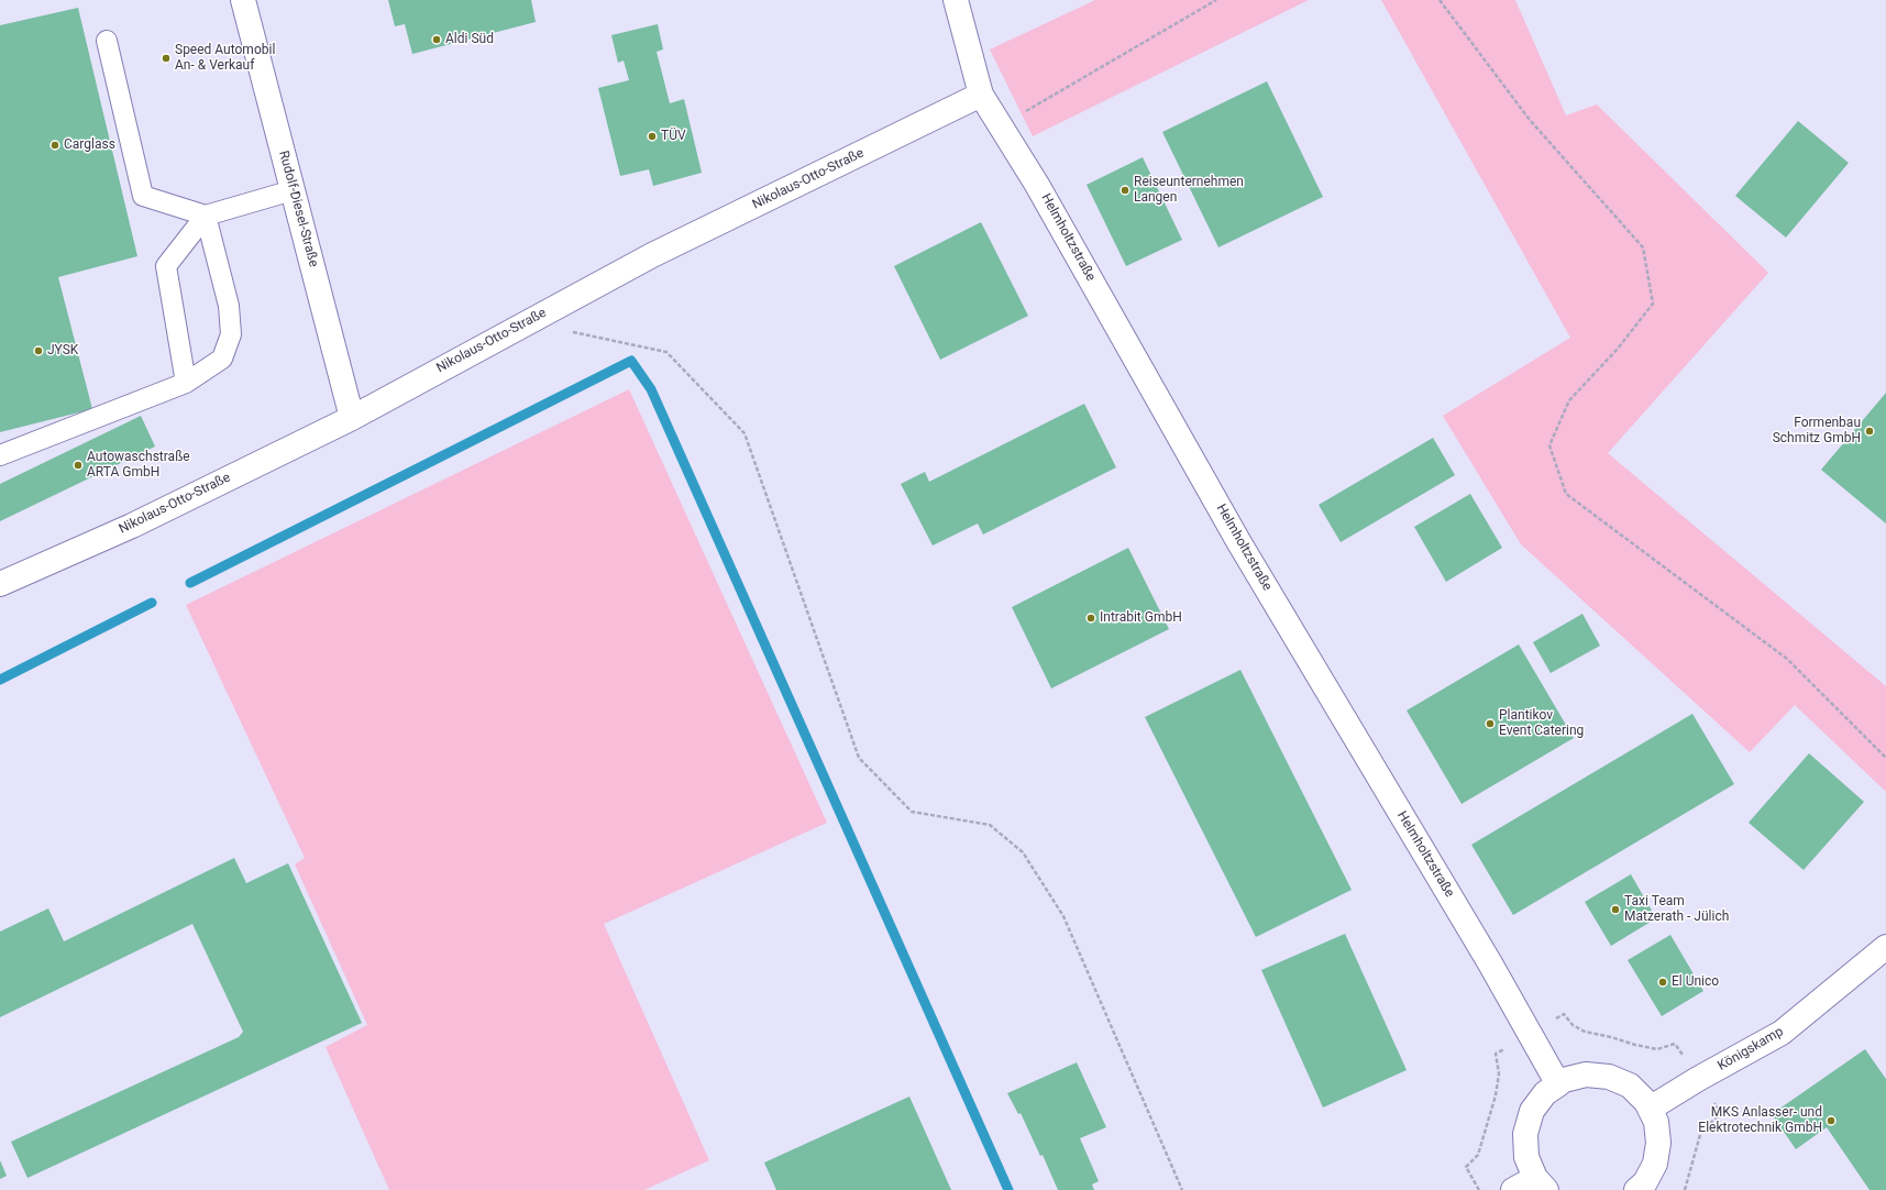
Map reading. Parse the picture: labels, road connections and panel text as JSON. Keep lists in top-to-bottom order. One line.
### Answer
{"streets":{"street":["Nikolaus-Otto-Straße","Rudolf-Diesel-Straße","Helmholtzstraße","Königskamp"]},"crossings":[["Nikolaus-Otto-Straße","Rudolf-Diesel-Straße"],["Nikolaus-Otto-Straße","Helmholtzstraße"]],"places":["Aldi Süd","Speed Automobil An- & Verkauf","TÜV","Carglass","Reiseunternehmen Langen","JYSK","Formenbau Schmitz GmbH","Autowaschstraße ARTA GmbH","Intrabit GmbH","Plantikov Event Catering","Taxi Team Matzerath - Jülich","El Unico","MKS Anlasser- und Elektrotechnik GmbH"]}
